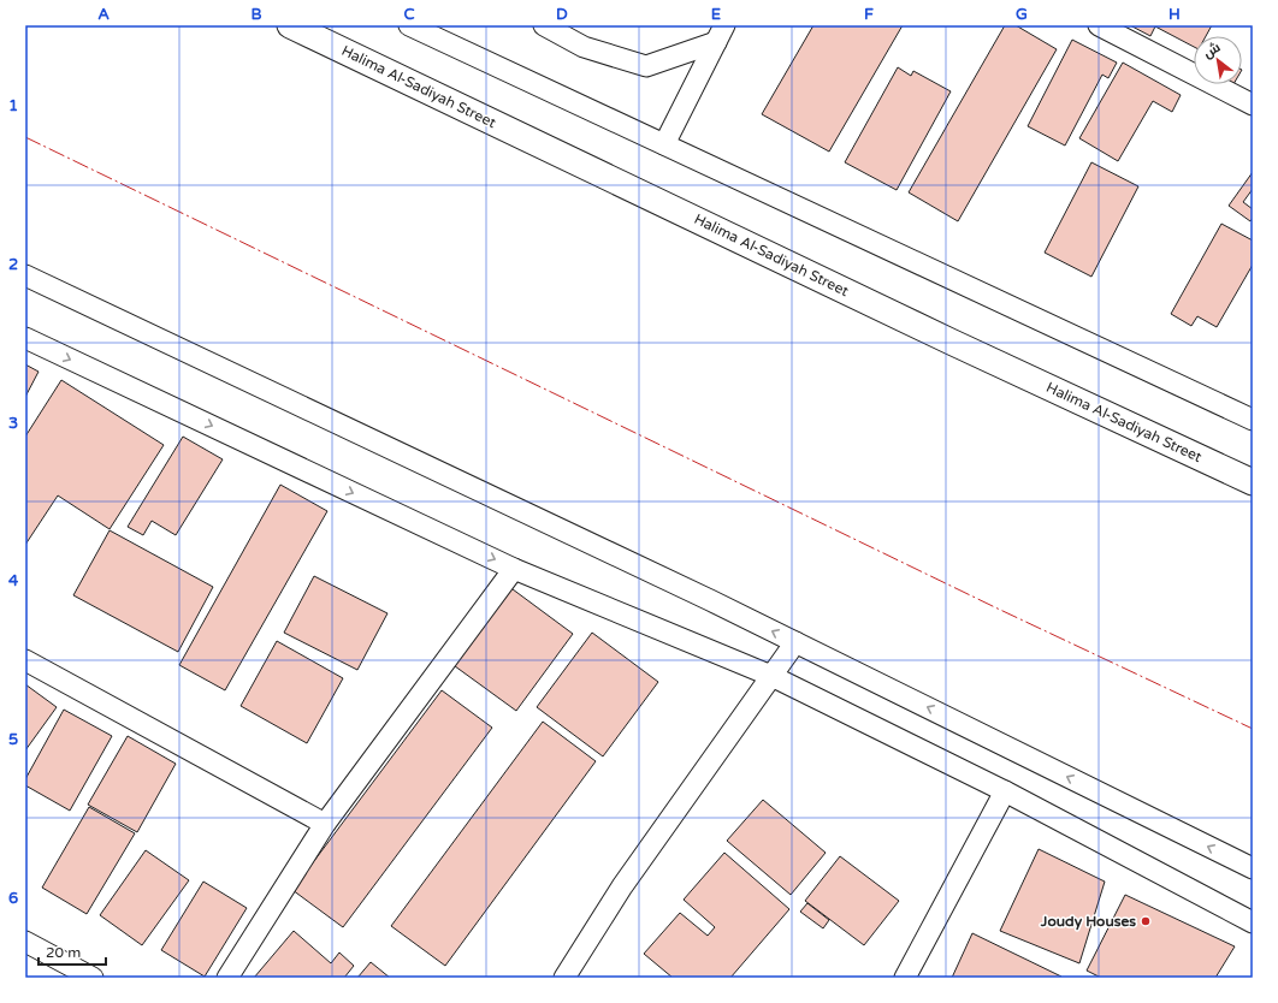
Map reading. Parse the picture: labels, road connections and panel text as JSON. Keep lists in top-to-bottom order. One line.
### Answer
{"streets":{"street":["Halima Al-Sadiyah Street"]},"places":["Joudy Houses"],"scale_bar":"20 m","north":"top left","grid":{"columns":["A","B","C","D","E","F","G","H"],"rows":["1","2","3","4","5","6"]}}
